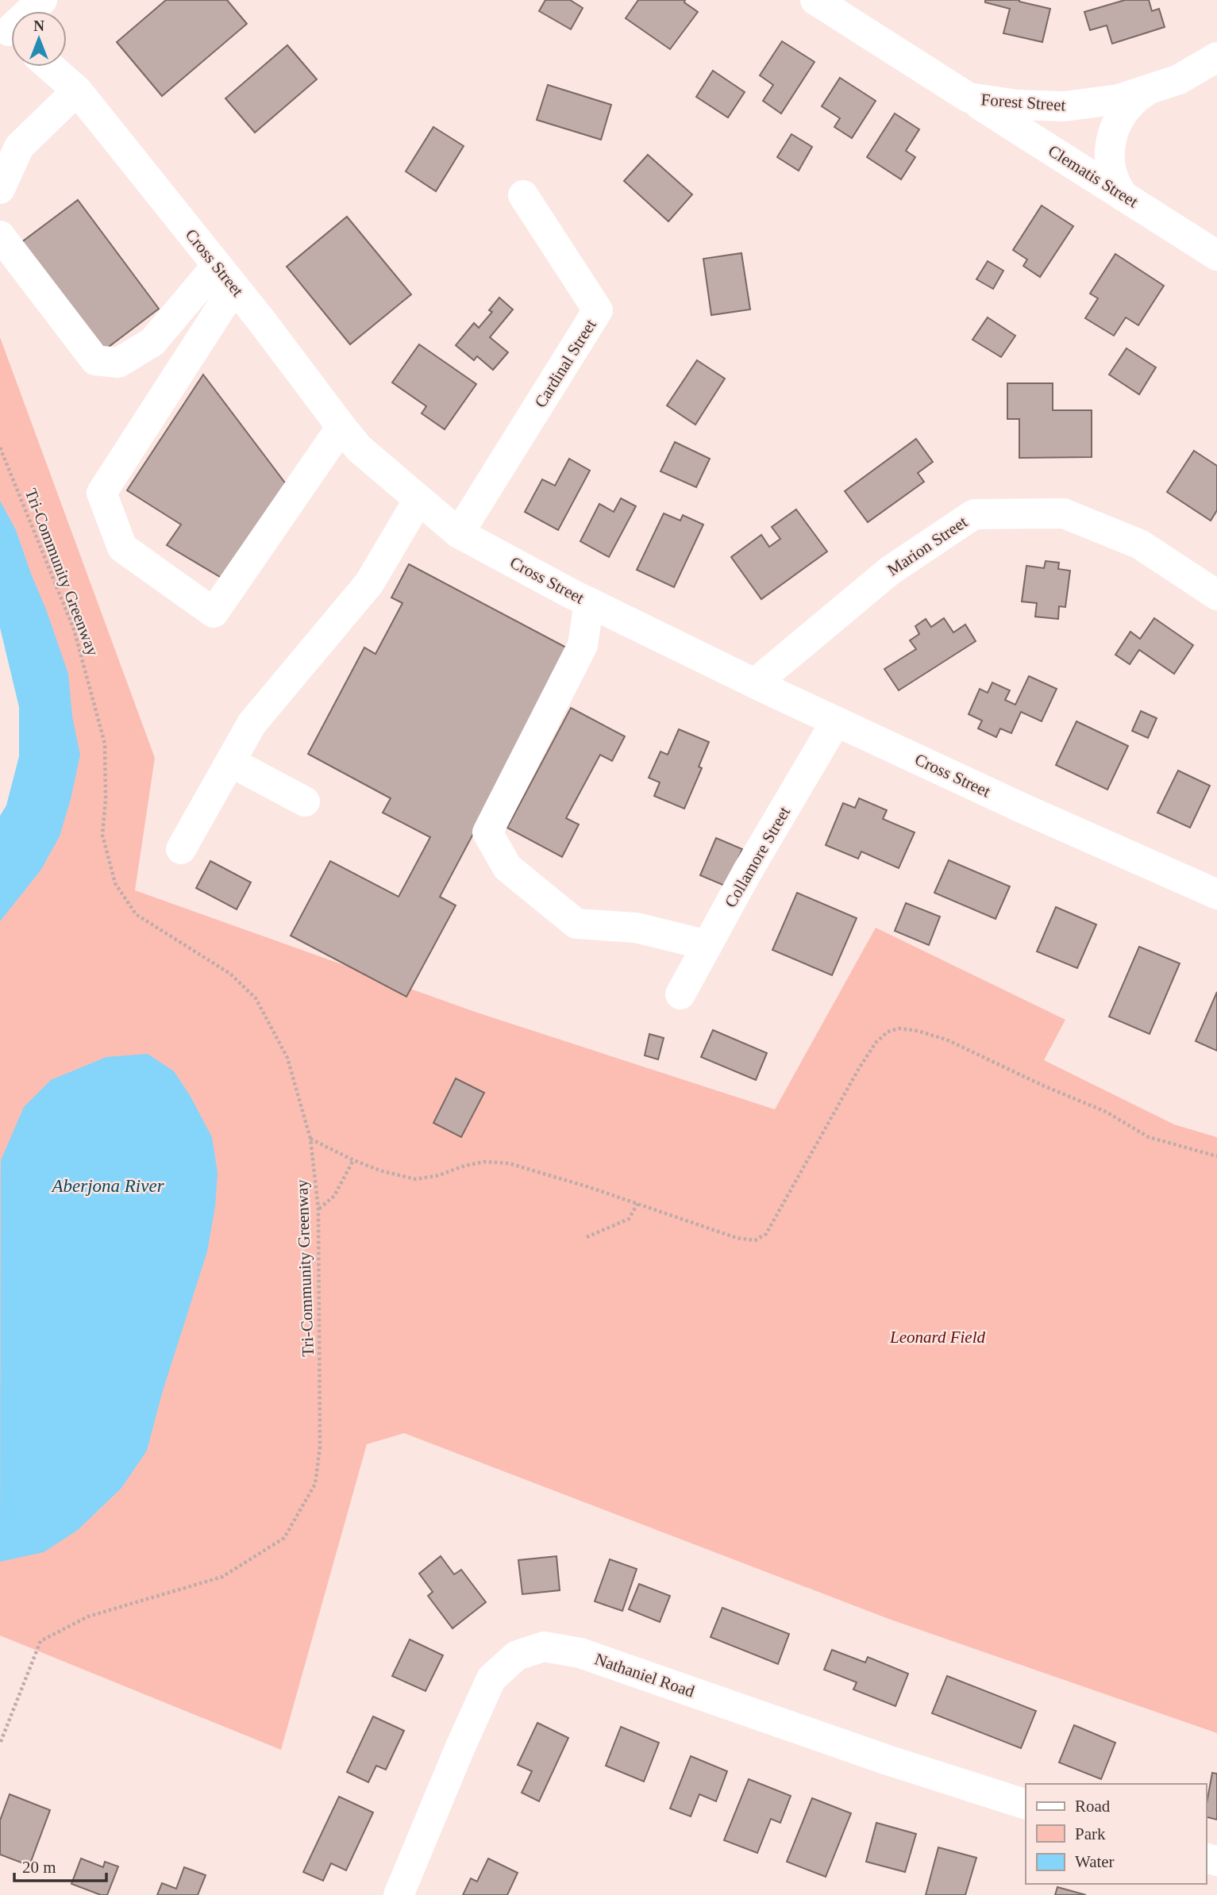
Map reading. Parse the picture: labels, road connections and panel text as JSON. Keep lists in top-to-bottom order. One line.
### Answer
{"streets":{"street":["Forest Street","Clematis Street","Cross Street","Cardinal Street","Marion Street","Collamore Street","Nathaniel Road"],"path":["Tri-Community Greenway"]},"crossings":[["Forest Street","Clematis Street"],["Cross Street","Cardinal Street"],["Cross Street","Marion Street"],["Cross Street","Collamore Street"]],"water":["Aberjona River"],"parks":["Leonard Field"],"legend":["Road","Park","Water"],"scale_bar":"20 m","north":"top"}
